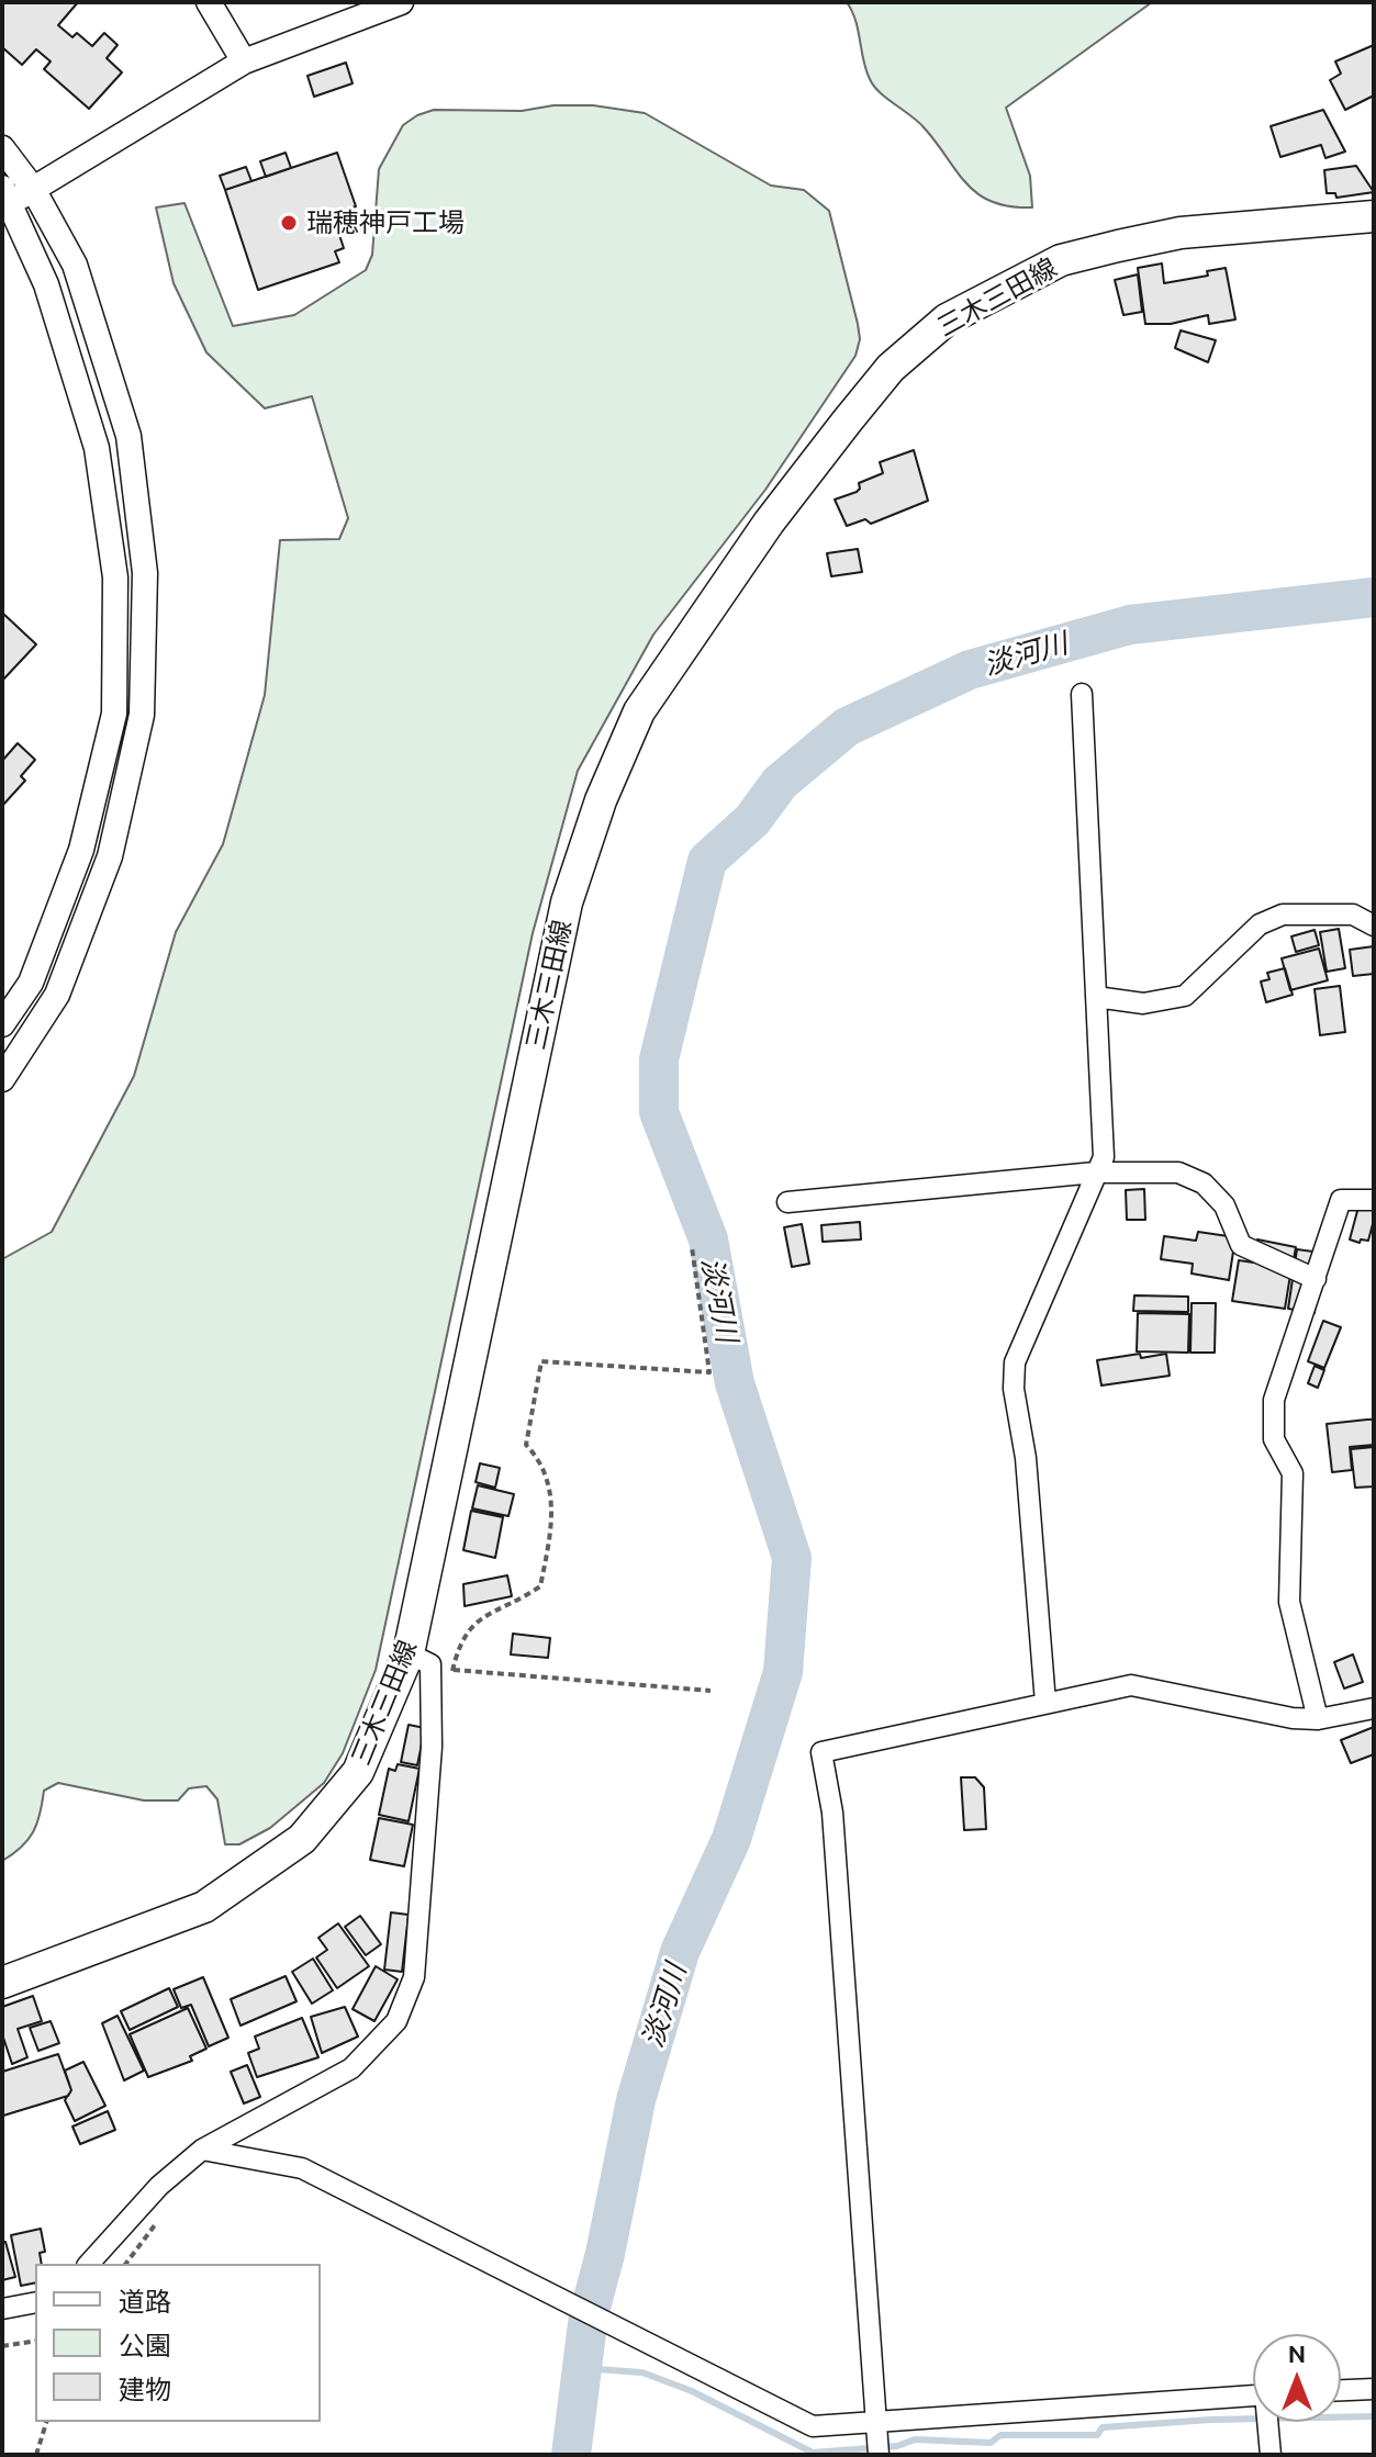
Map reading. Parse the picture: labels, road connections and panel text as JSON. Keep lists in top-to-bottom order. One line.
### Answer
{"streets":{"main road":["三木三田線"]},"water":["淡河川"],"places":["瑞穂神戸工場"],"legend":["道路","公園","建物"],"north":"top"}
